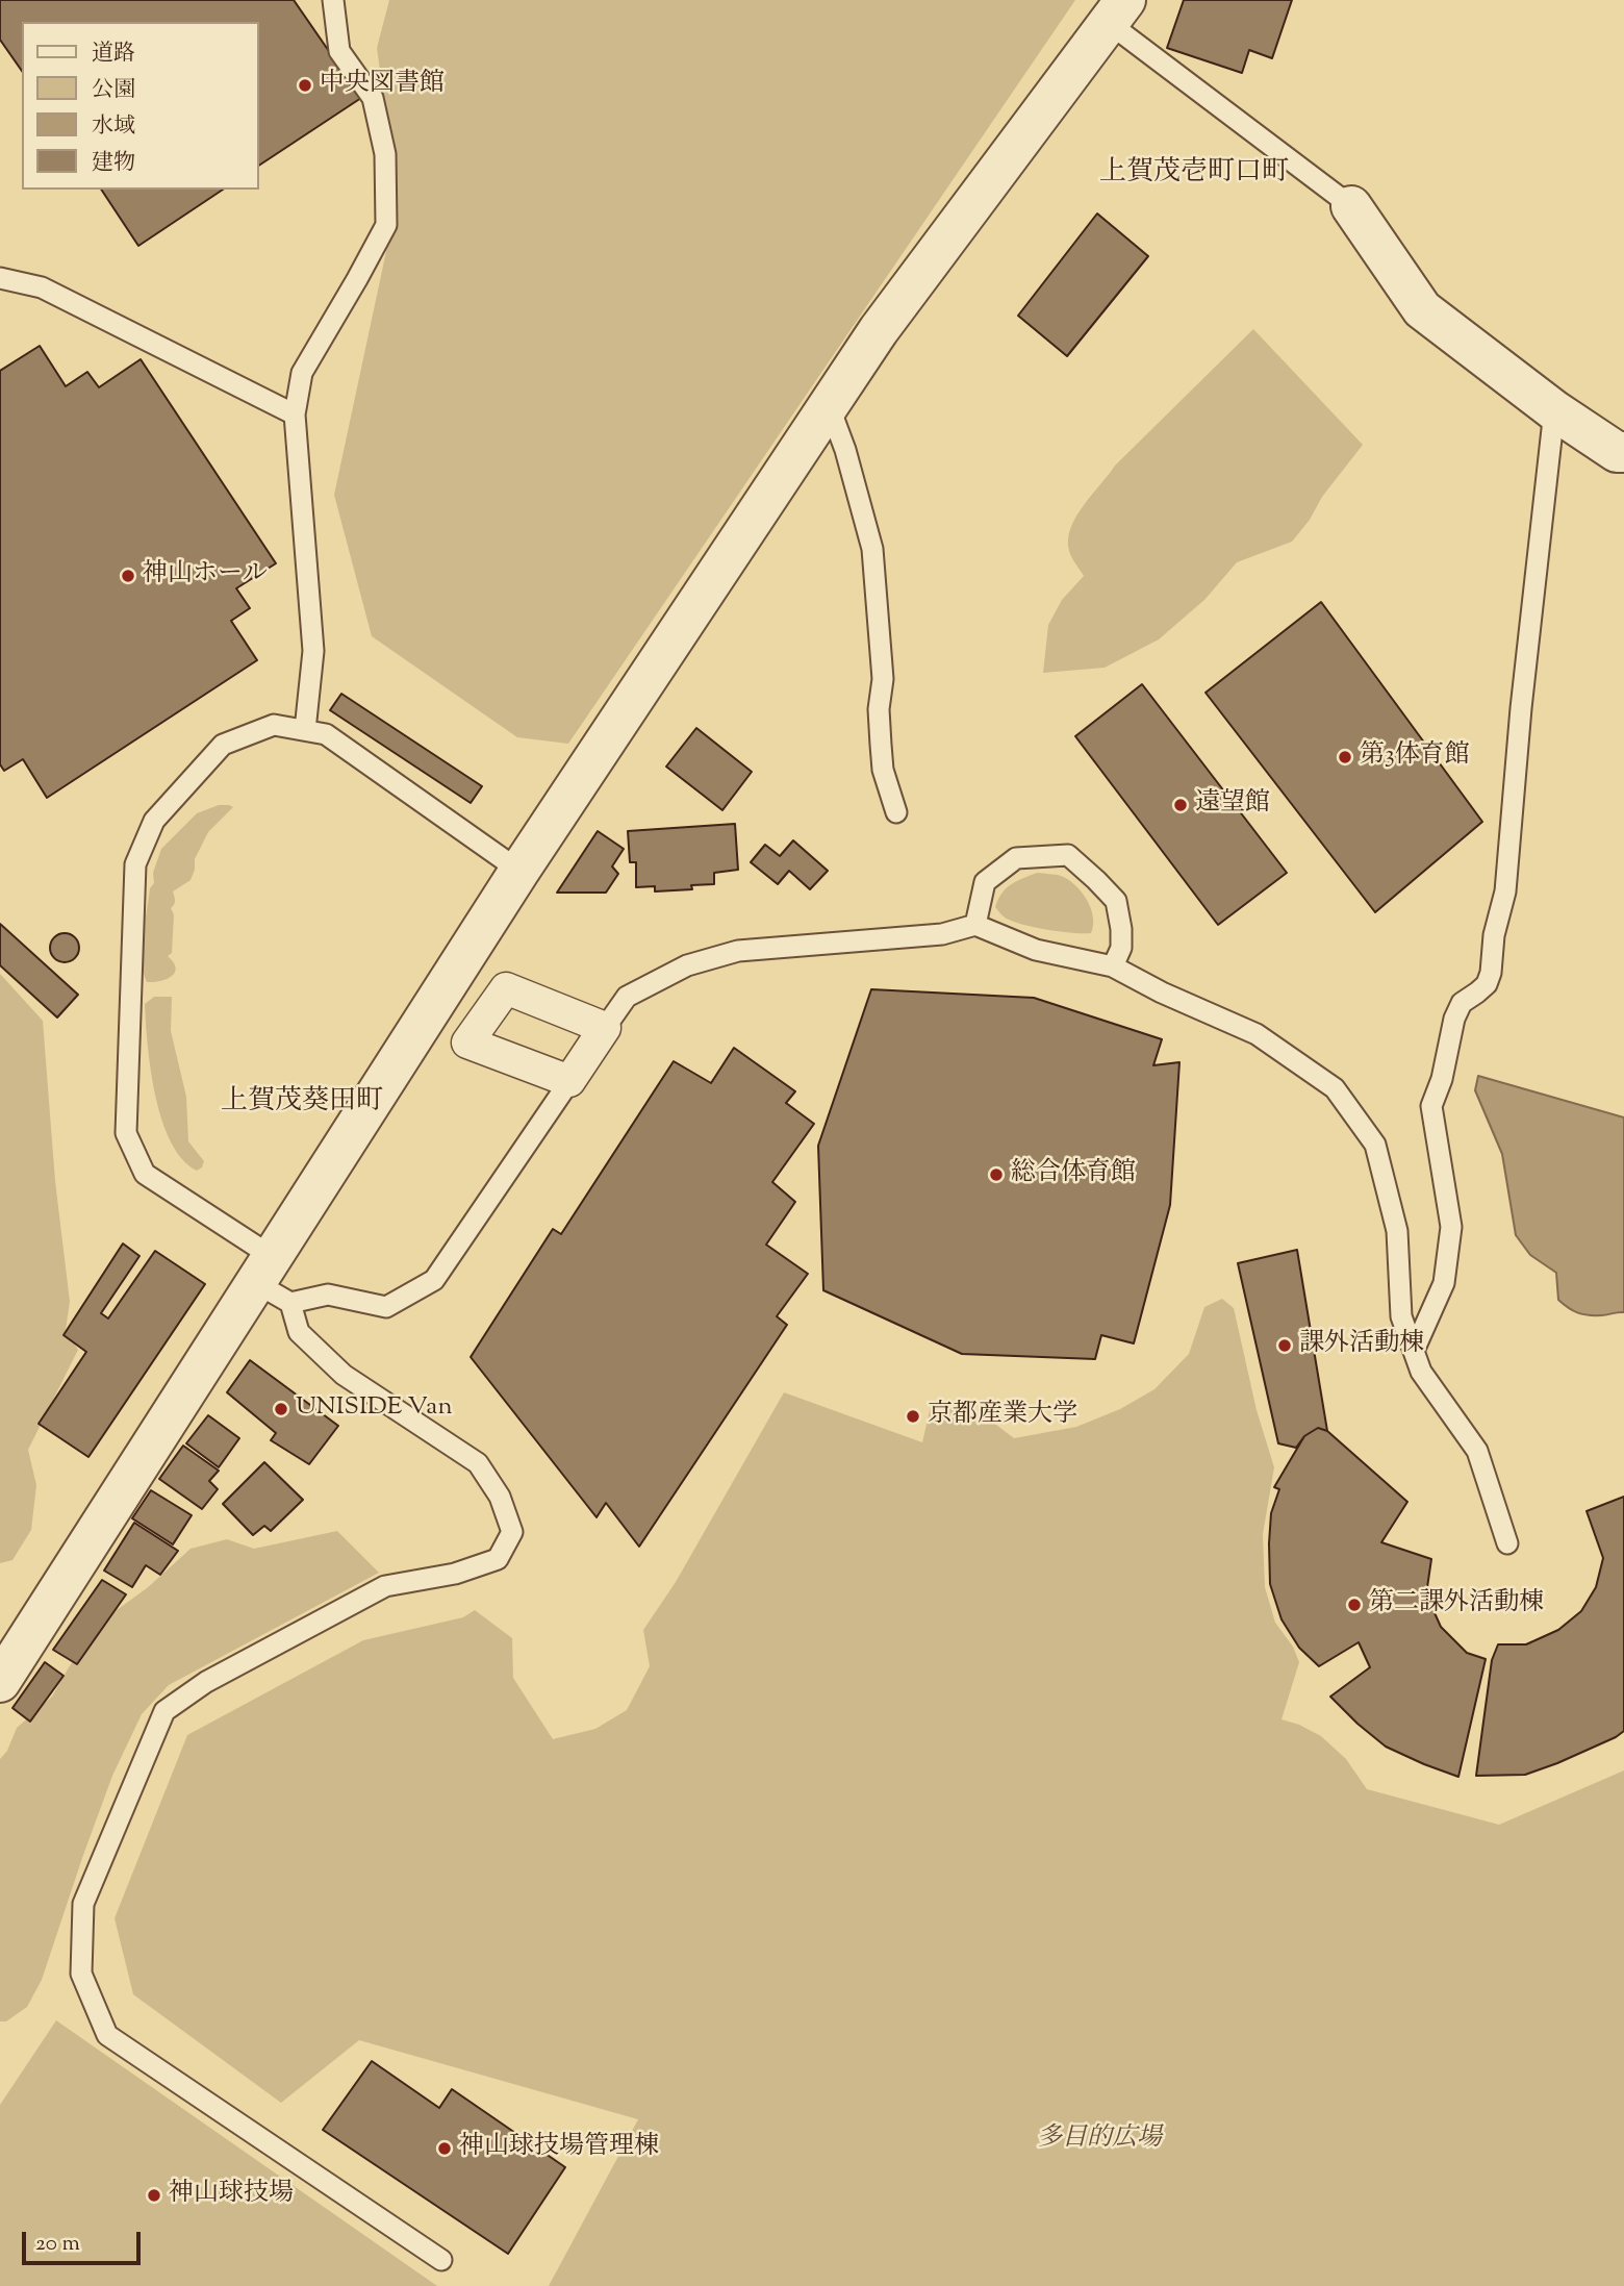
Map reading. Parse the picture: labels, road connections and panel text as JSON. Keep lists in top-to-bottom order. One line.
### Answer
{"districts":["上賀茂壱町口町","上賀茂葵田町"],"parks":["多目的広場"],"places":["中央図書館","神山ホール","第3体育館","遠望館","総合体育館","課外活動棟","UNISIDE Van","京都産業大学","第二課外活動棟","神山球技場管理棟","神山球技場"],"legend":["道路","公園","水域","建物"],"scale_bar":"20 m"}
